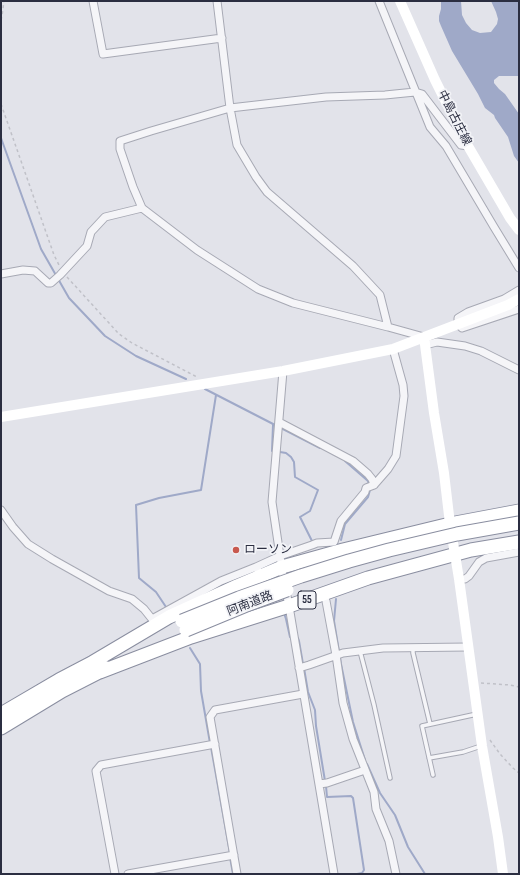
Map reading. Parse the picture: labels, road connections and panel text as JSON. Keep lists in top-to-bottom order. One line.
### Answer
{"streets":{"highway":["55","阿南道路"],"street":["中島古庄線"]},"crossings":[["55","阿南道路"]],"places":["ローソン"]}
